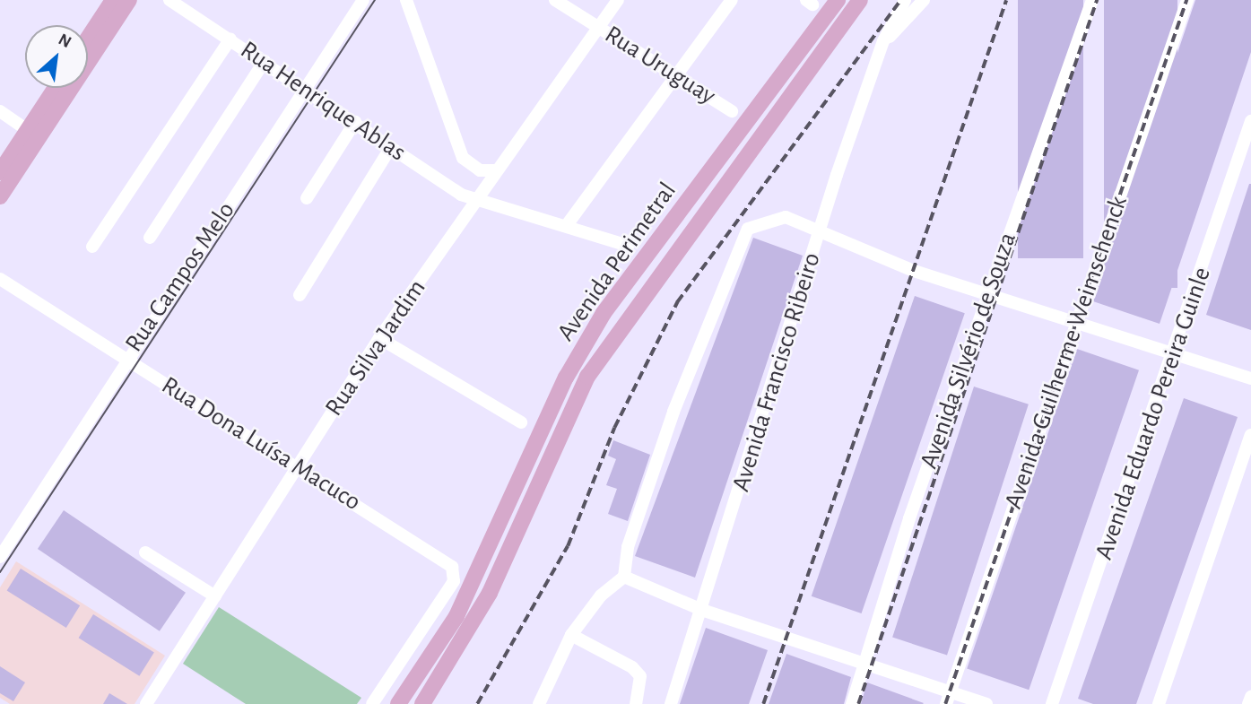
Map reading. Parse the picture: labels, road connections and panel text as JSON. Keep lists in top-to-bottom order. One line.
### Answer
{"streets":{"main road":["Avenida Perimetral"],"street":["Rua Uruguay","Rua Henrique Ablas","Rua Campos Melo","Rua Silva Jardim","Avenida Silvério de Souza","Avenida Guilherme Weimschenck","Avenida Francisco Ribeiro","Avenida Eduardo Pereira Guinle","Rua Dona Luísa Macuco"]},"crossings":[["Rua Uruguay","Rua Silva Jardim"],["Rua Henrique Ablas","Rua Campos Melo"],["Rua Henrique Ablas","Rua Silva Jardim"],["Rua Campos Melo","Rua Dona Luísa Macuco"],["Rua Silva Jardim","Rua Dona Luísa Macuco"]],"north":"top right"}
